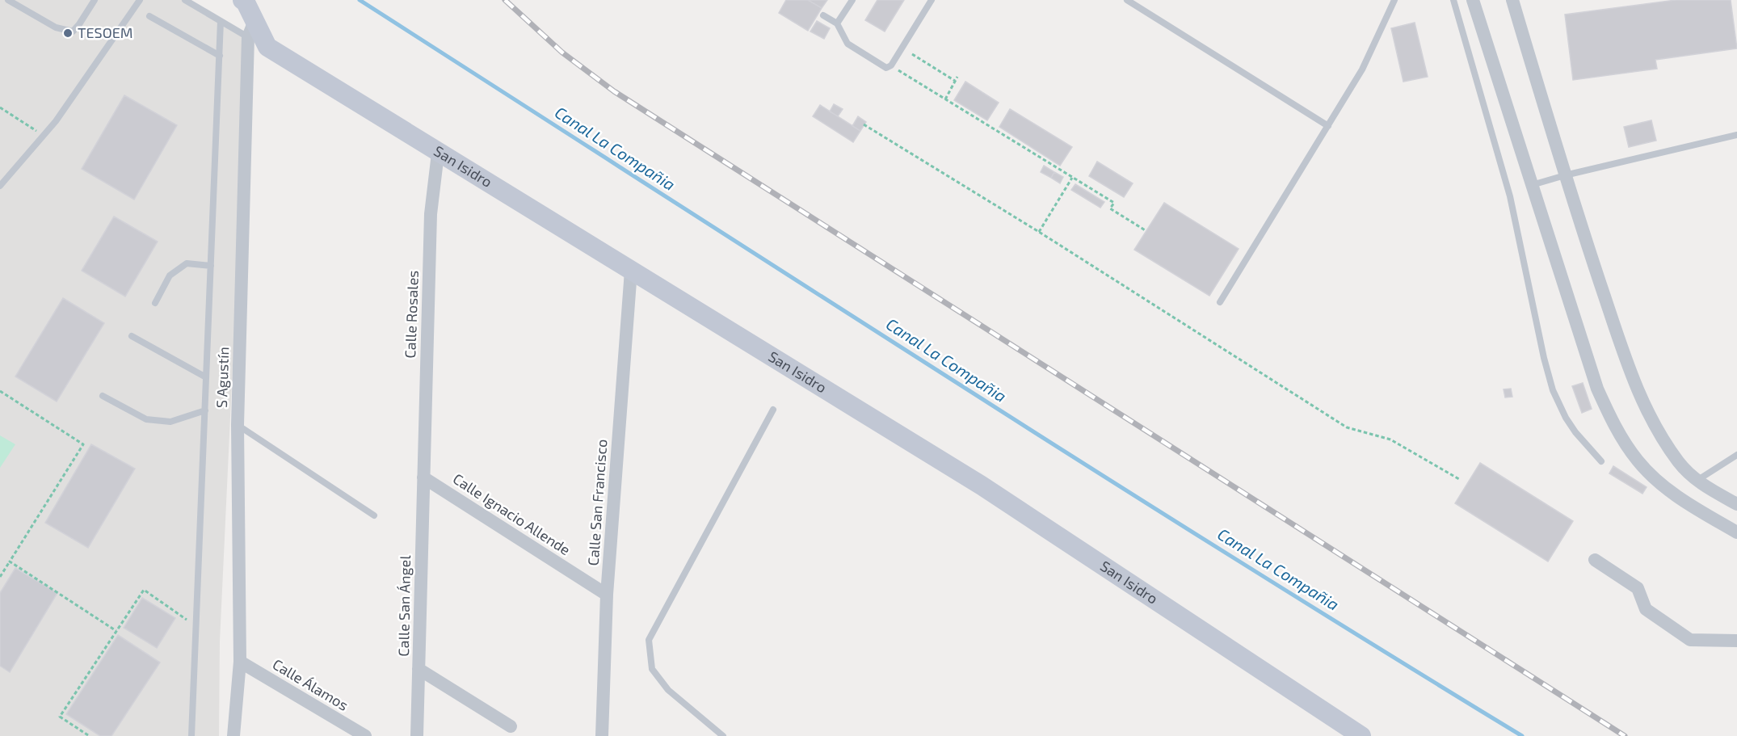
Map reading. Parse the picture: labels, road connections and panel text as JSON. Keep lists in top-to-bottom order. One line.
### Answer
{"streets":{"main road":["San Isidro"],"street":["Calle Rosales","S Agustín","Calle San Francisco","Calle Ignacio Allende","Calle San Ángel","Calle Álamos"]},"crossings":[["San Isidro","Calle Rosales"],["San Isidro","S Agustín"],["San Isidro","Calle San Francisco"],["Calle Rosales","Calle Ignacio Allende"],["Calle Rosales","Calle San Ángel"],["S Agustín","Calle Álamos"],["Calle San Francisco","Calle Ignacio Allende"],["Calle Ignacio Allende","Calle San Ángel"]],"water":["Canal La Compañia"],"places":["TESOEM"]}
